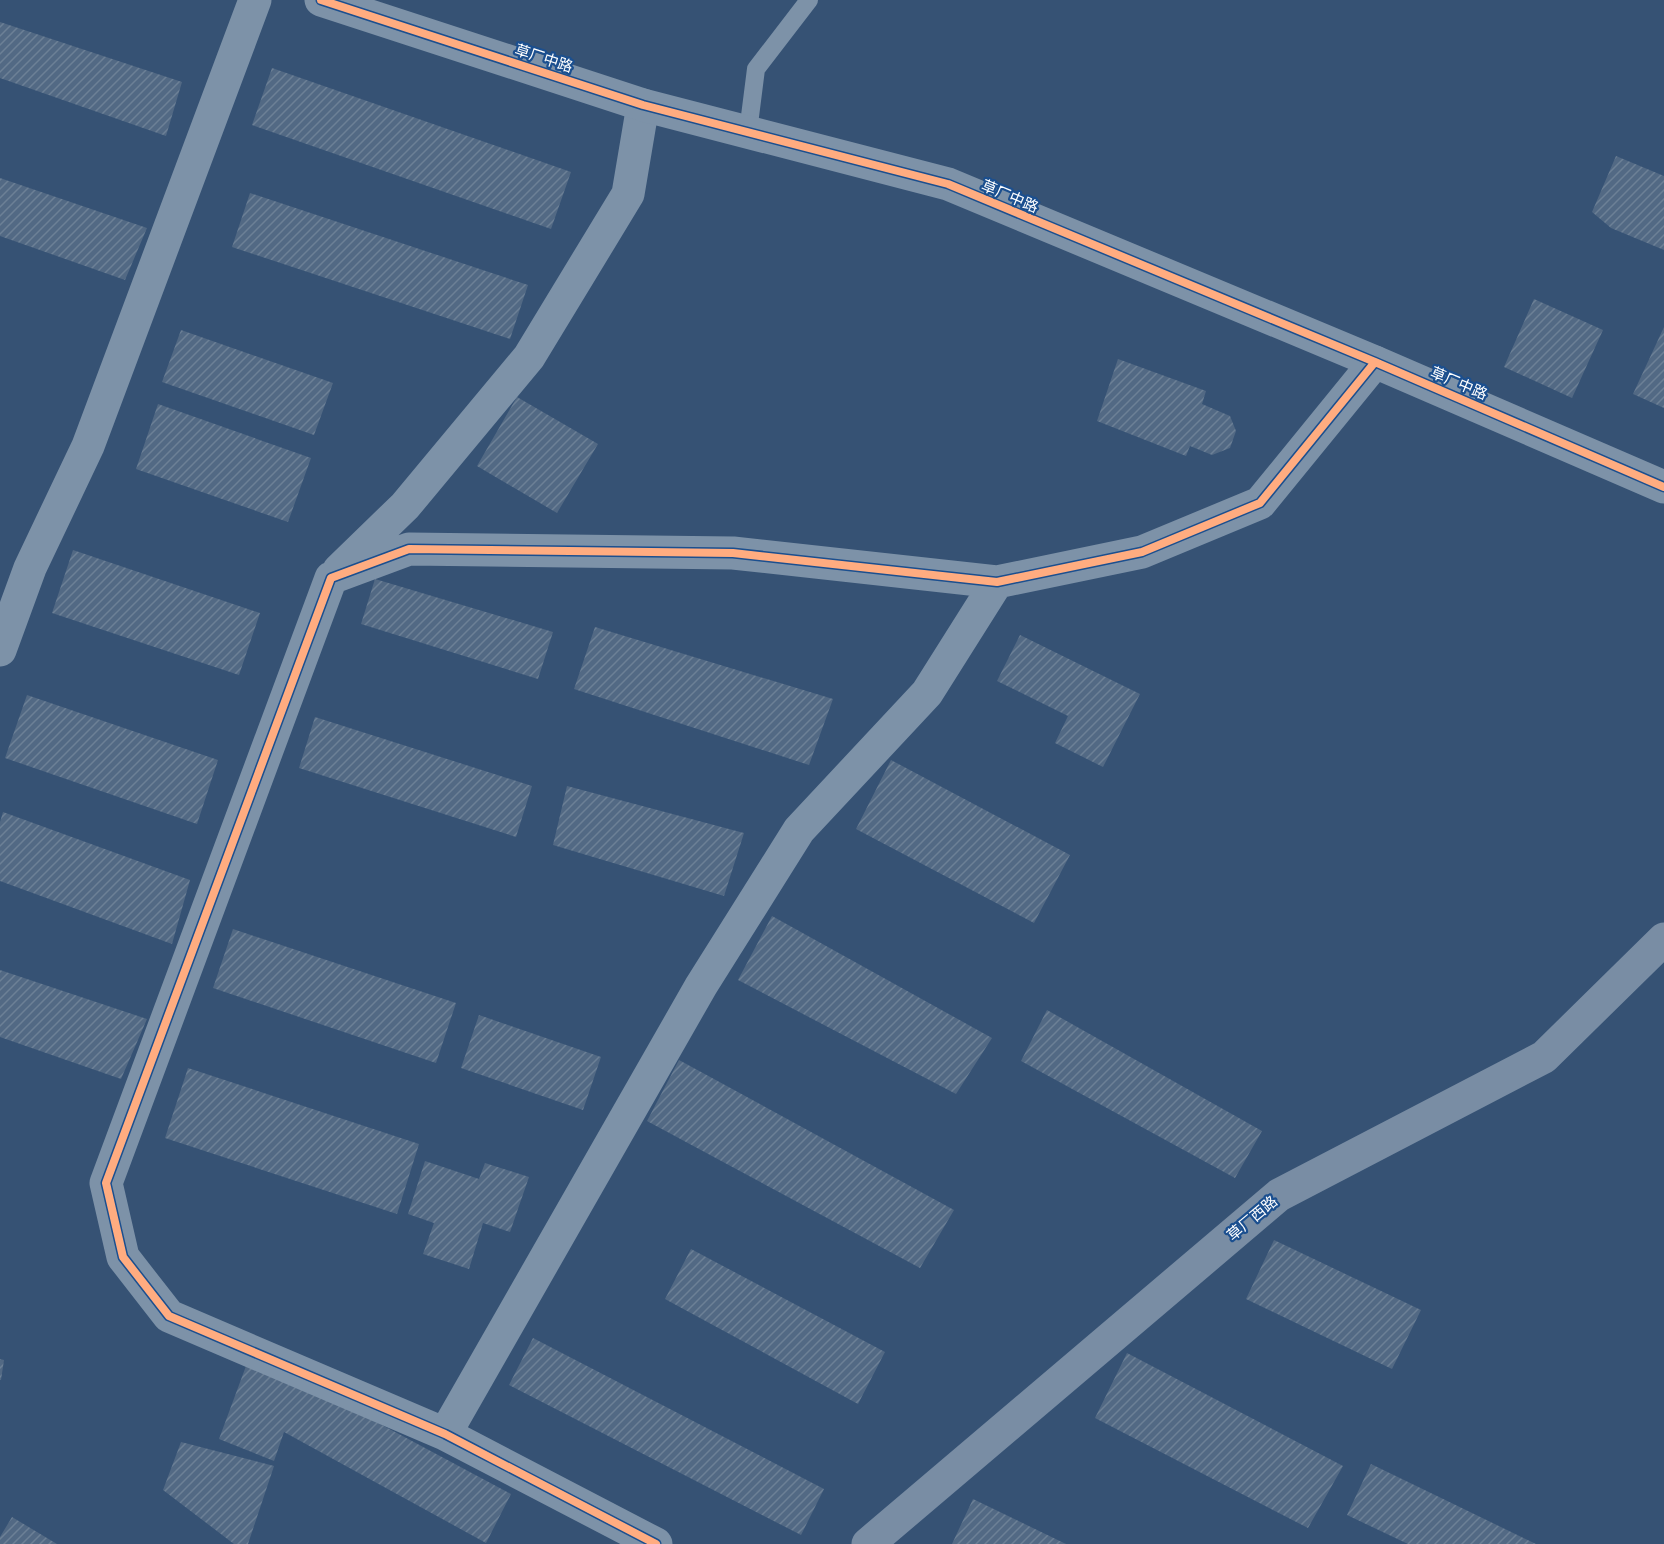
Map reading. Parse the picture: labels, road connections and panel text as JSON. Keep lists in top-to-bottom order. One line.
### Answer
{"streets":{"main road":["草厂西路"],"street":["草厂中路"]}}
